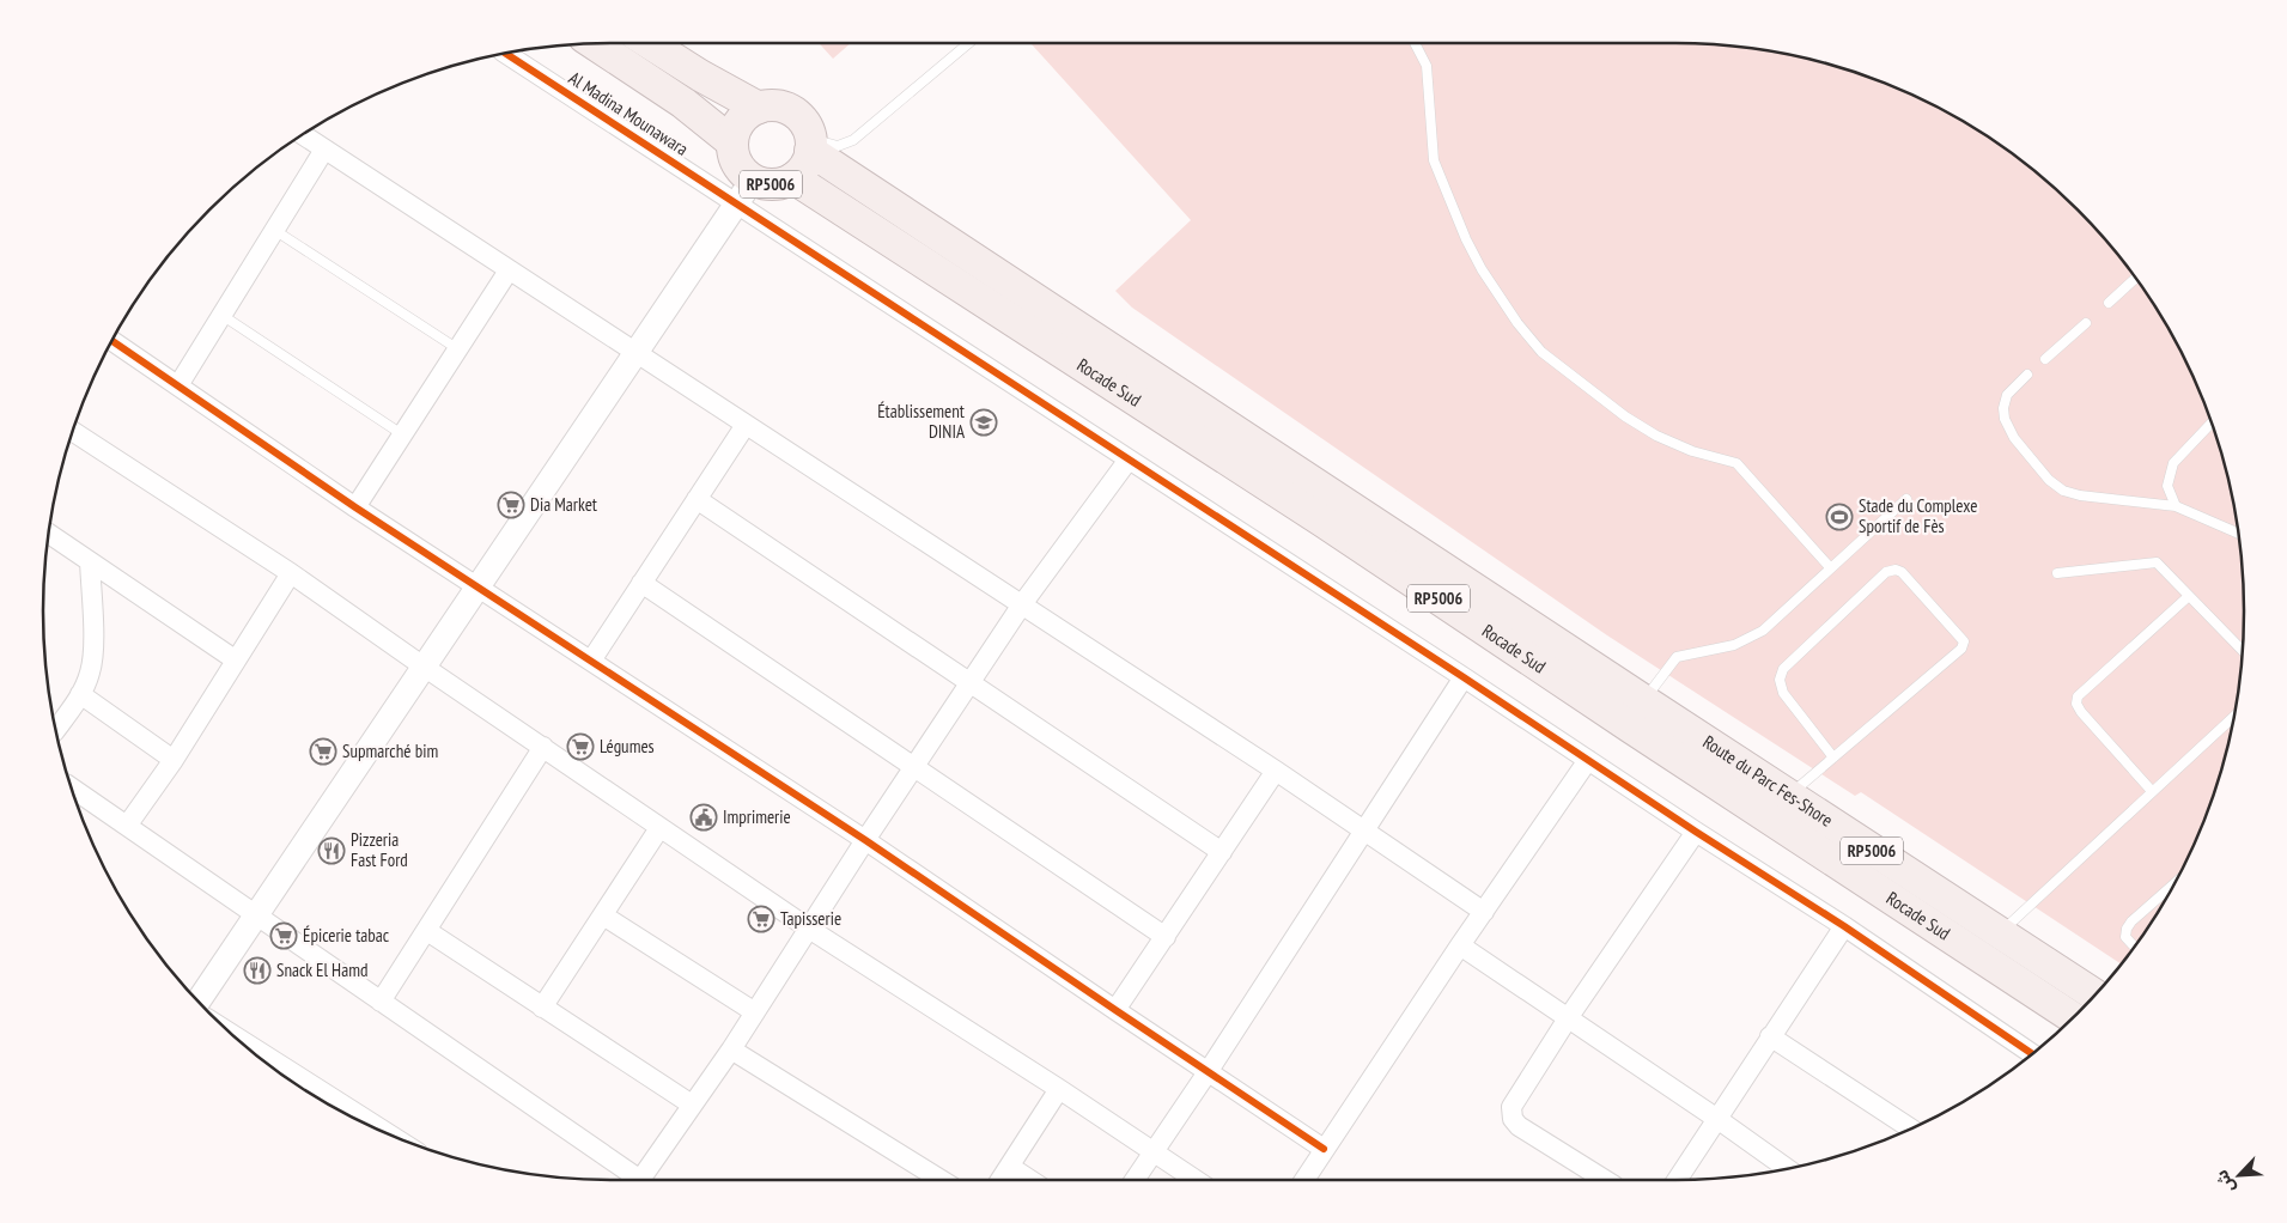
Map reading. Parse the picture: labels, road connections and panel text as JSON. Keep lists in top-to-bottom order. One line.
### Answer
{"streets":{"highway":["RP5006","Rocade Sud","Route du Parc Fes-Shore"],"street":["Al Madina Mounawara"]},"crossings":[["Al Madina Mounawara","RP5006"],["Al Madina Mounawara","Rocade Sud"],["RP5006","Rocade Sud"],["Rocade Sud","Route du Parc Fes-Shore"]],"places":{"school or university":["Établissement DINIA"],"supermarket":["Dia Market","Légumes","Supmarché bim","Tapisserie","Épicerie tabac"],"sports":["Stade du Complexe Sportif de Fès"],"public building":["Imprimerie"],"restaurant":["Pizzeria Fast Ford","Snack El Hamd"]},"north":"bottom left"}
